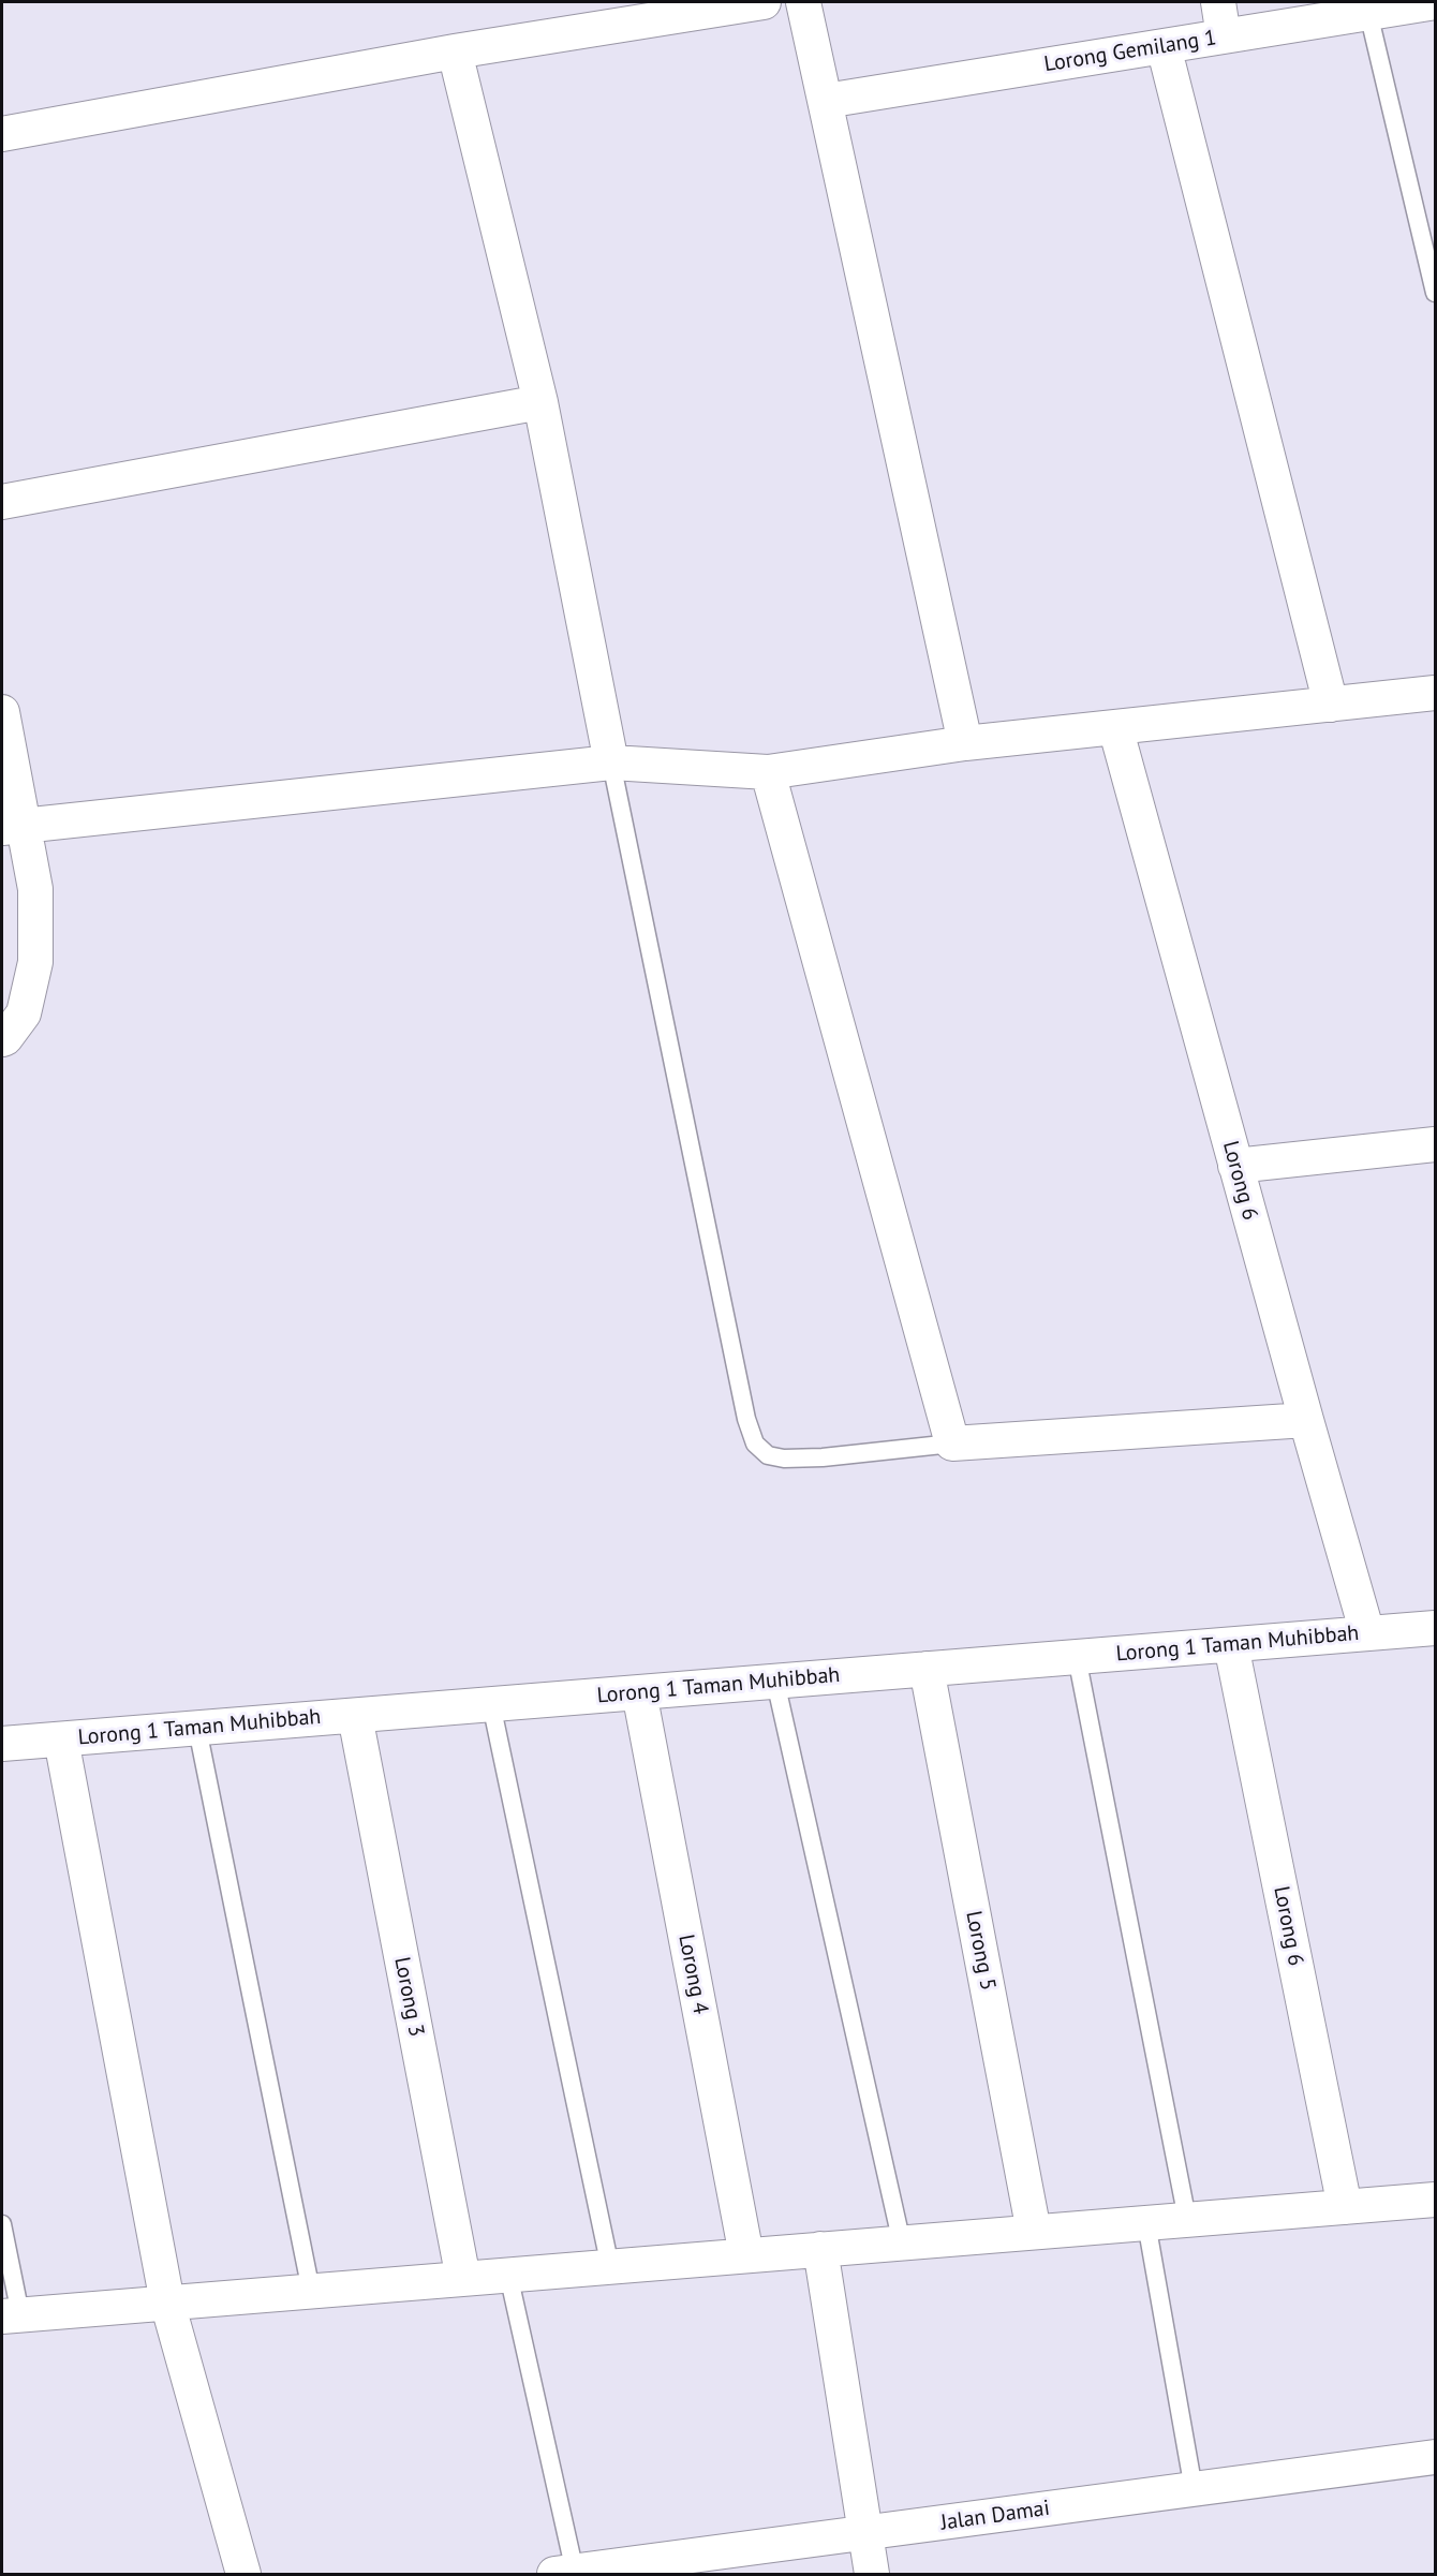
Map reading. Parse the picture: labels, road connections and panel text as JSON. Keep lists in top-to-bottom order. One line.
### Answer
{"streets":{"street":["Lorong Gemilang 1","Lorong 6","Lorong 1 Taman Muhibbah","Lorong 5","Lorong 4","Lorong 3","Jalan Damai"]},"crossings":[["Lorong 6","Lorong 1 Taman Muhibbah"],["Lorong 1 Taman Muhibbah","Lorong 5"],["Lorong 1 Taman Muhibbah","Lorong 4"],["Lorong 1 Taman Muhibbah","Lorong 3"]]}
